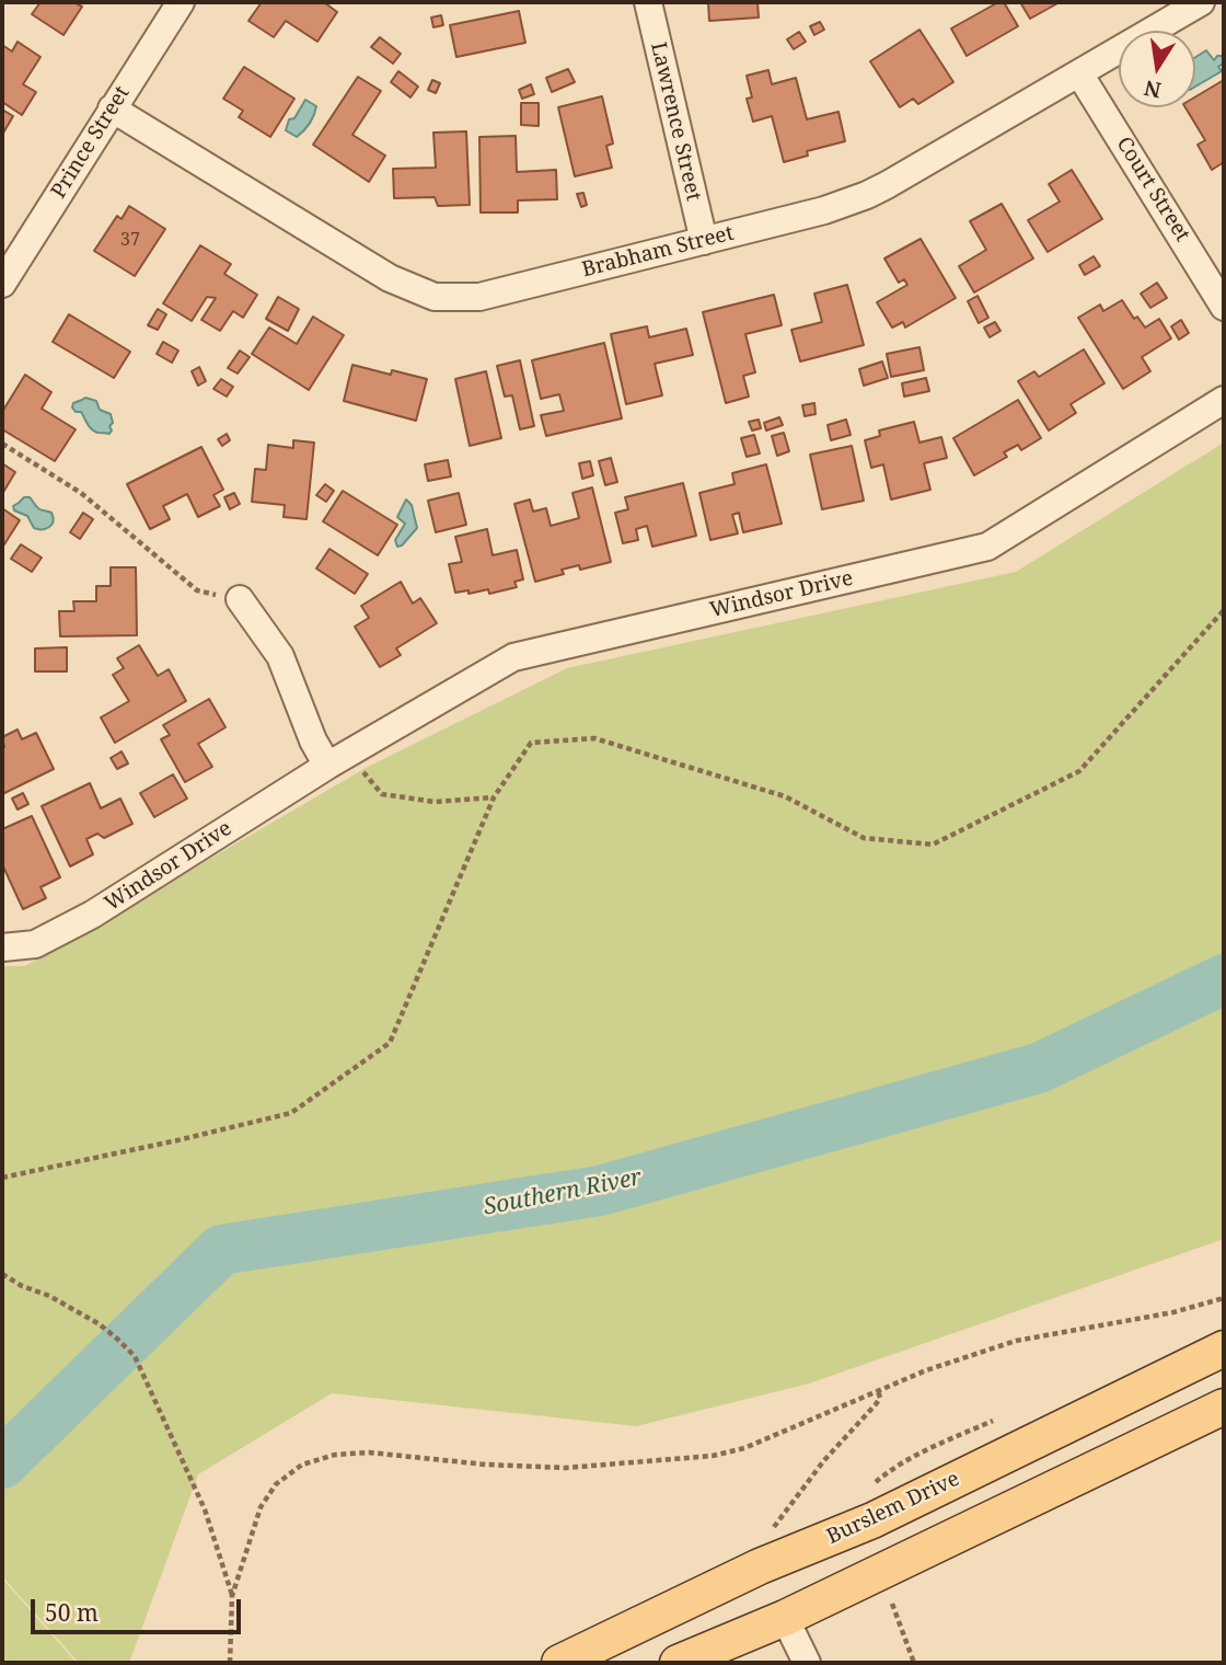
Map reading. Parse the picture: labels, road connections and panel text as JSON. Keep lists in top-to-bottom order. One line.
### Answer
{"streets":{"main road":["Burslem Drive"],"street":["Lawrence Street","Prince Street","Court Street","Brabham Street","Windsor Drive"]},"crossings":[["Lawrence Street","Brabham Street"],["Prince Street","Brabham Street"],["Court Street","Brabham Street"]],"water":["Southern River"],"house_numbers":["37"],"scale_bar":"50 m","north":"bottom"}
